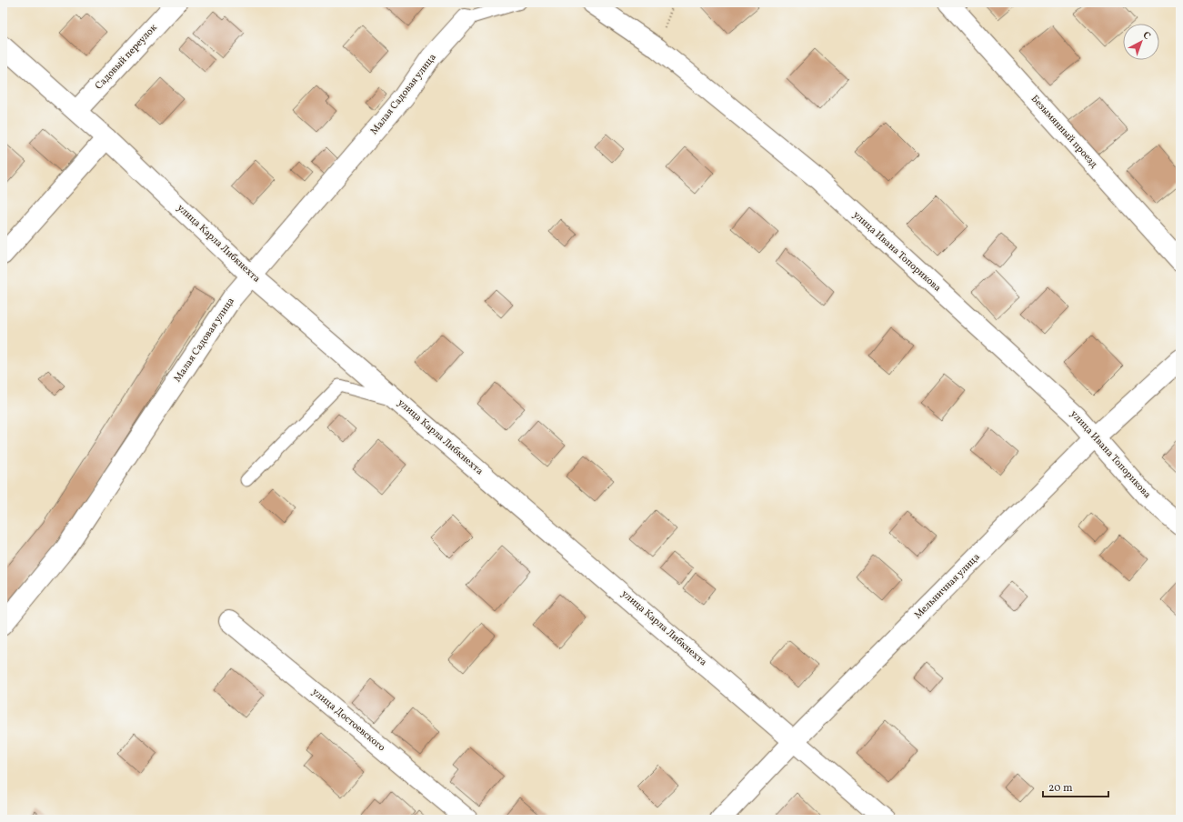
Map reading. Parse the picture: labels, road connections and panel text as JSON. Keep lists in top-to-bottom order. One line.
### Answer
{"streets":{"street":["Садовый переулок","Малая Садовая улица","Безымянный проезд","улица Карла Либкнехта","улица Ивана Топорикова","Мельничная улица","улица Достоевского"]},"crossings":[["Садовый переулок","улица Карла Либкнехта"],["Малая Садовая улица","улица Карла Либкнехта"],["улица Карла Либкнехта","Мельничная улица"],["улица Ивана Топорикова","Мельничная улица"]],"scale_bar":"20 m","north":"top right"}
